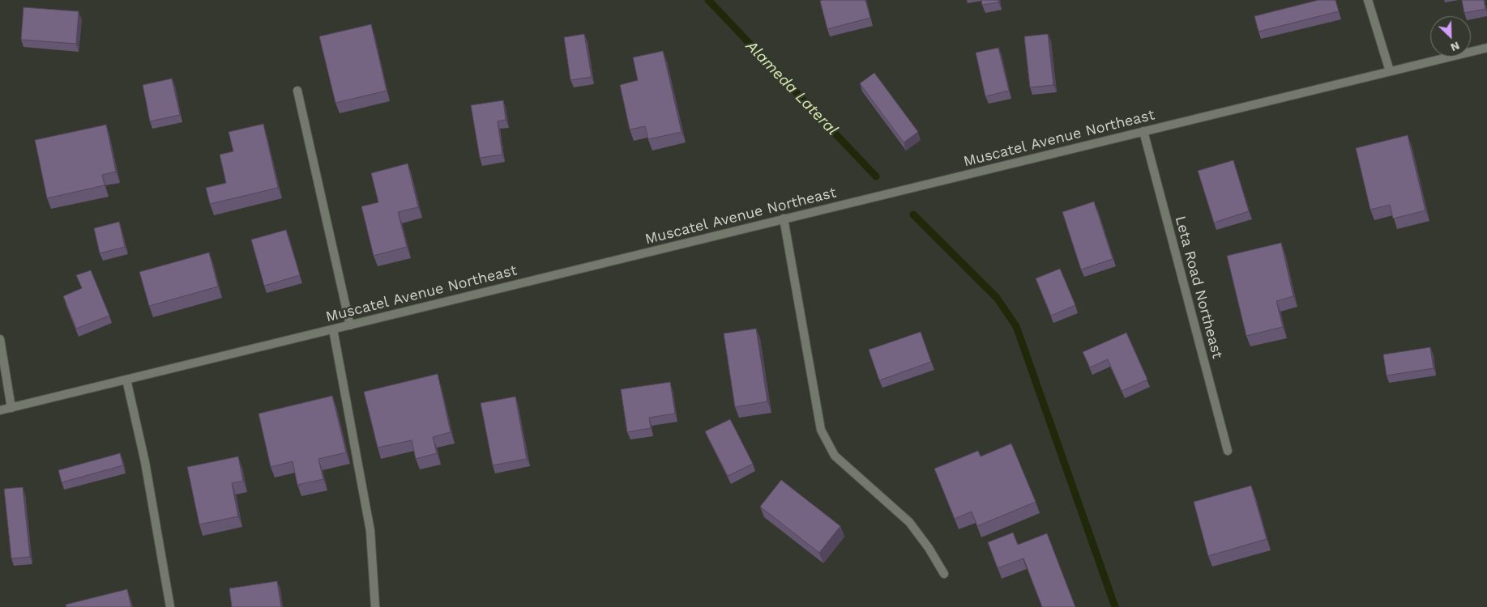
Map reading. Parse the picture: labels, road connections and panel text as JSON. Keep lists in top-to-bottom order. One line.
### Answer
{"streets":{"street":["Muscatel Avenue Northeast","Leta Road Northeast"]},"crossings":[["Muscatel Avenue Northeast","Leta Road Northeast"]],"water":["Alameda Lateral"],"north":"bottom right"}
